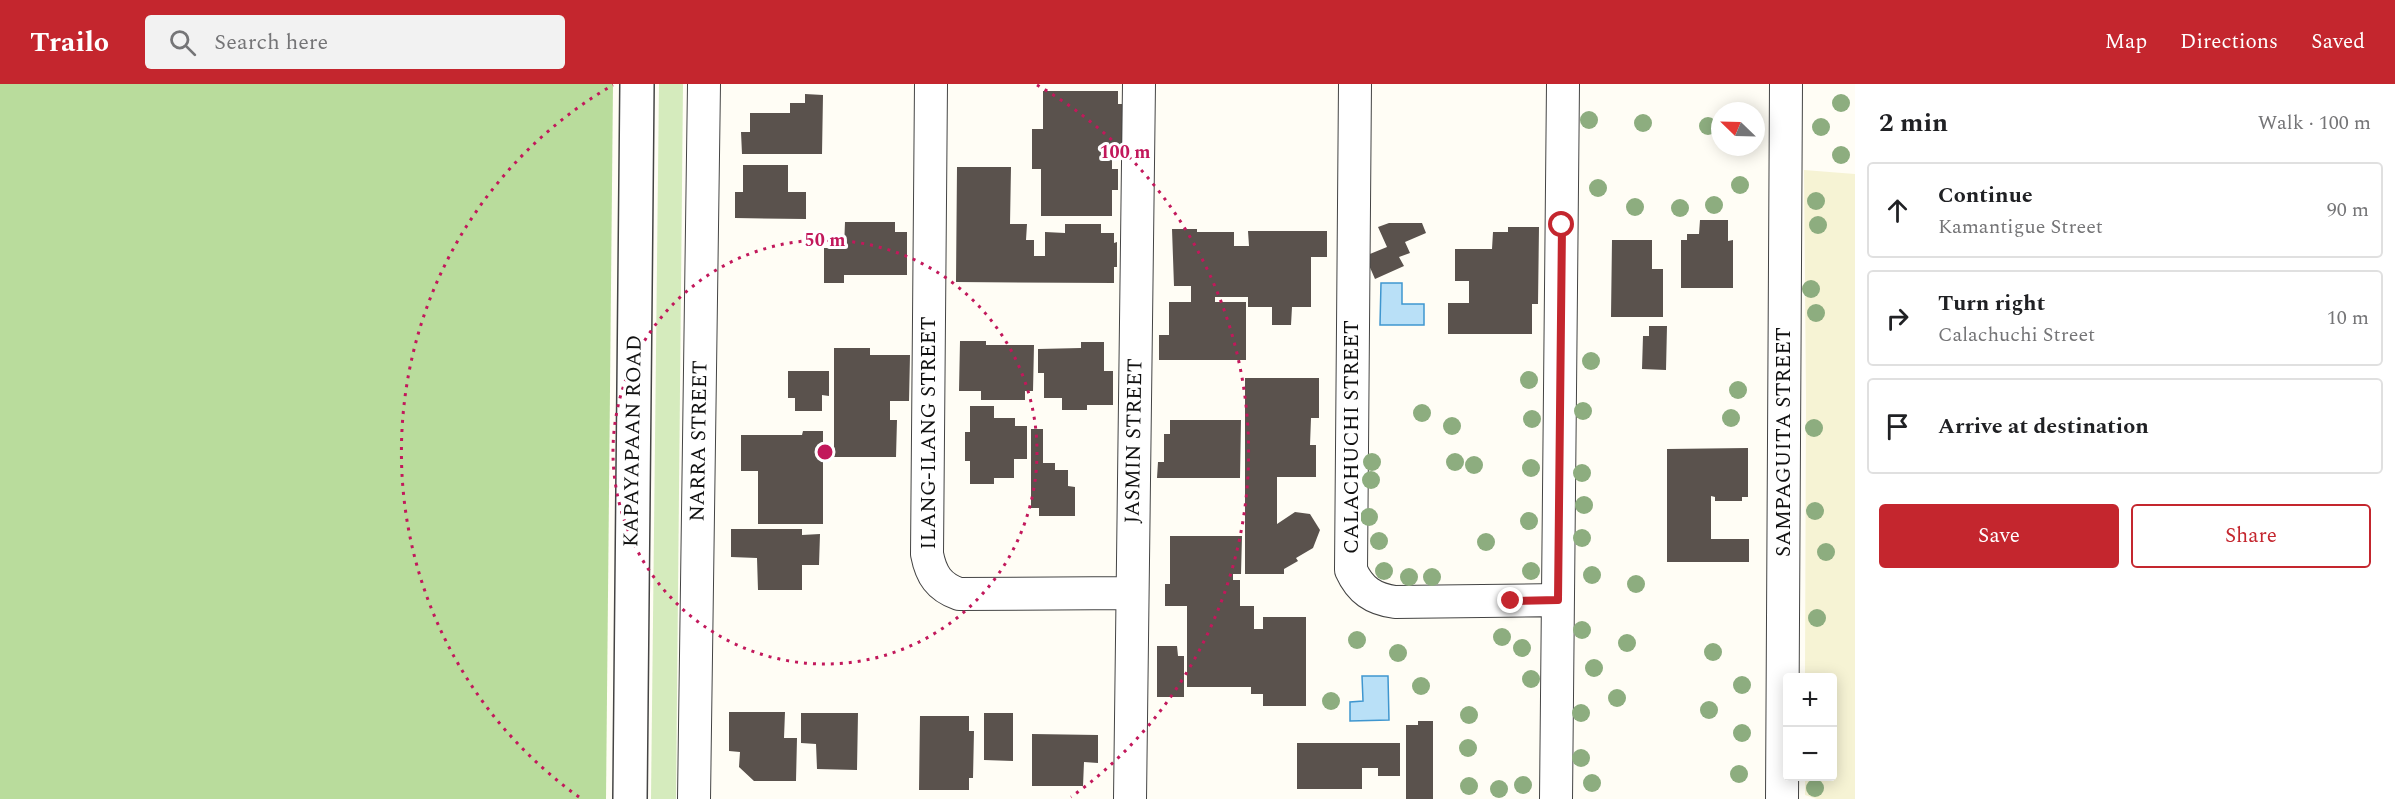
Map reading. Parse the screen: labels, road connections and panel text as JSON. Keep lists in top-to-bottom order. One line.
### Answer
{"streets":{"street":["ILANG-ILANG STREET","CALACHUCHI STREET","KAPAYAPAAN ROAD","NARRA STREET","JASMIN STREET","SAMPAGUITA STREET"]},"crossings":[["ILANG-ILANG STREET","JASMIN STREET"]],"north":"top left","page":{"header":"Trailo","search":"Search here","nav":["Map","Directions","Saved"],"heading":["2 min","Walk · 100 m"],"list":[["Continue","Kamantigue Street","90 m"],["Turn right","Calachuchi Street","10 m"],"Arrive at destination"],"buttons":["Save","Share"],"map_buttons":["+","−"]},"rings":["100 m","50 m"]}
